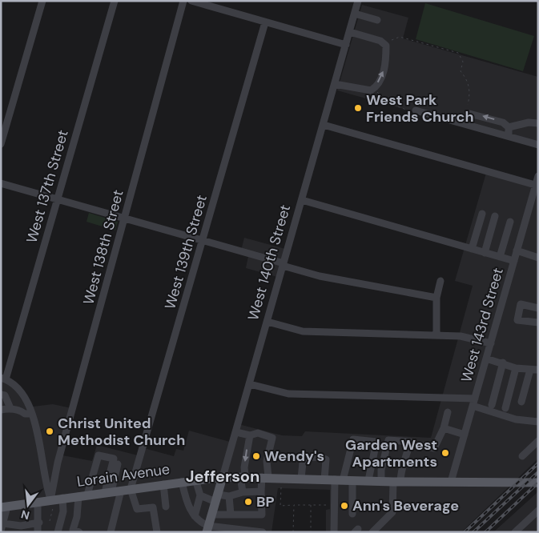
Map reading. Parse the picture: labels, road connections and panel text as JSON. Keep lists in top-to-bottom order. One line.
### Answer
{"streets":{"main road":["West 140th Street","Lorain Avenue"],"street":["West 137th Street","West 138th Street","West 139th Street","West 143rd Street"]},"crossings":[["West 138th Street","Lorain Avenue"],["West 139th Street","Lorain Avenue"],["West 140th Street","Lorain Avenue"],["West 143rd Street","Lorain Avenue"]],"districts":["Jefferson"],"places":["West Park Friends Church","Christ United Methodist Church","Garden West Apartments","Wendy's","BP","Ann's Beverage"],"north":"bottom"}
